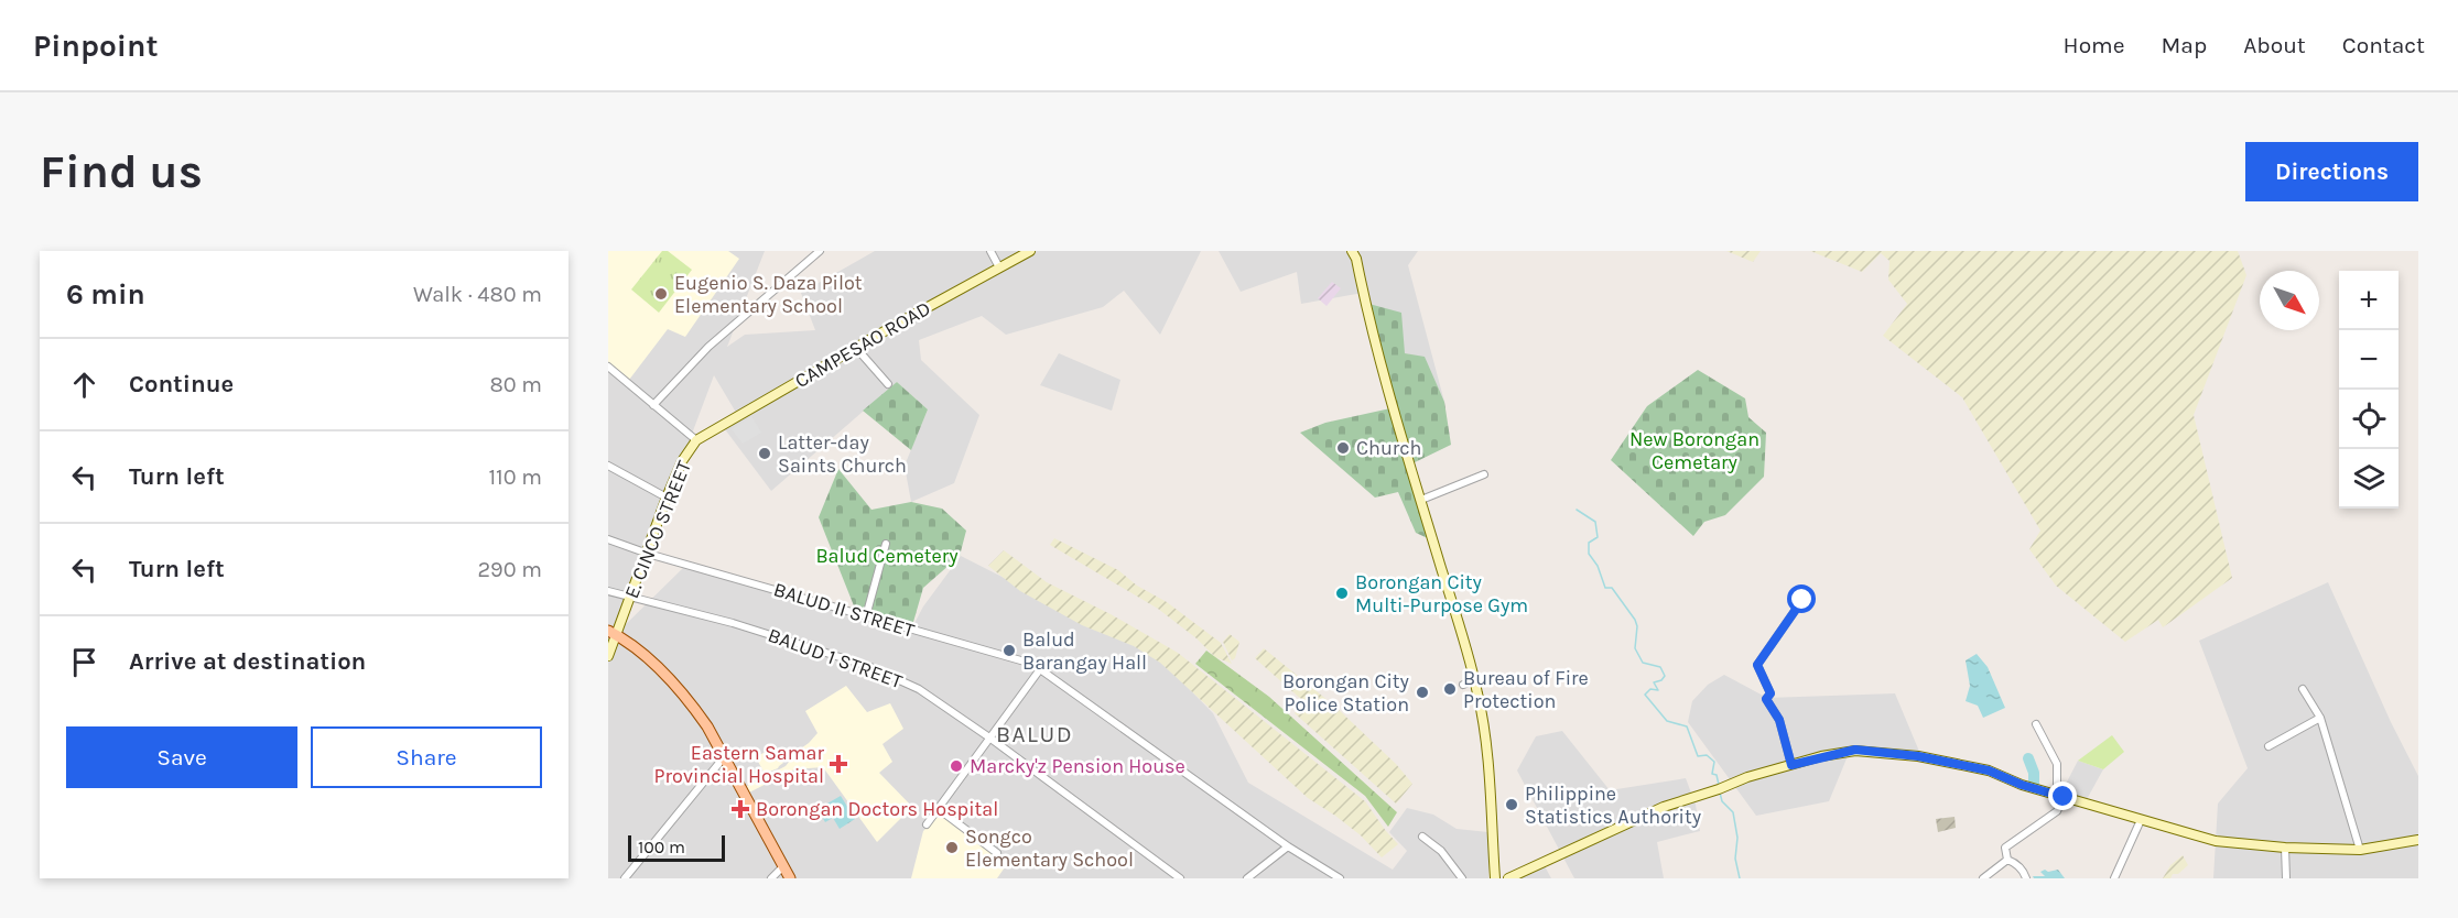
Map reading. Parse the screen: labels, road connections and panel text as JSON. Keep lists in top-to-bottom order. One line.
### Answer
{"streets":{"street":["CAMPESAO ROAD","E. CINCO STREET","BALUD II STREET","BALUD 1 STREET"]},"crossings":[["CAMPESAO ROAD","E. CINCO STREET"],["E. CINCO STREET","BALUD II STREET"],["E. CINCO STREET","BALUD 1 STREET"]],"districts":["BALUD"],"parks":["New Borongan Cemetary","Balud Cemetery"],"places":{"other":["Eugenio S. Daza Pilot Elementary School","Church","Latter-day Saints Church","Borongan City Multi-Purpose Gym","Balud Barangay Hall","Bureau of Fire Protection","Borongan City Police Station","Marcky'z Pension House","Philippine Statistics Authority","Songco Elementary School"],"health":["Eastern Samar Provincial Hospital","Borongan Doctors Hospital"]},"scale_bar":"100 m","north":"bottom right","page":{"header":"Pinpoint","nav":["Home","Map","About","Contact"],"buttons":["Directions",["Save","Share"]],"title":"Find us","heading":["6 min","Walk · 480 m"],"map_buttons":["+","−"],"list":[["Continue","80 m"],["Turn left","110 m"],["Turn left","290 m"],"Arrive at destination"],"scale":"100 m"}}
